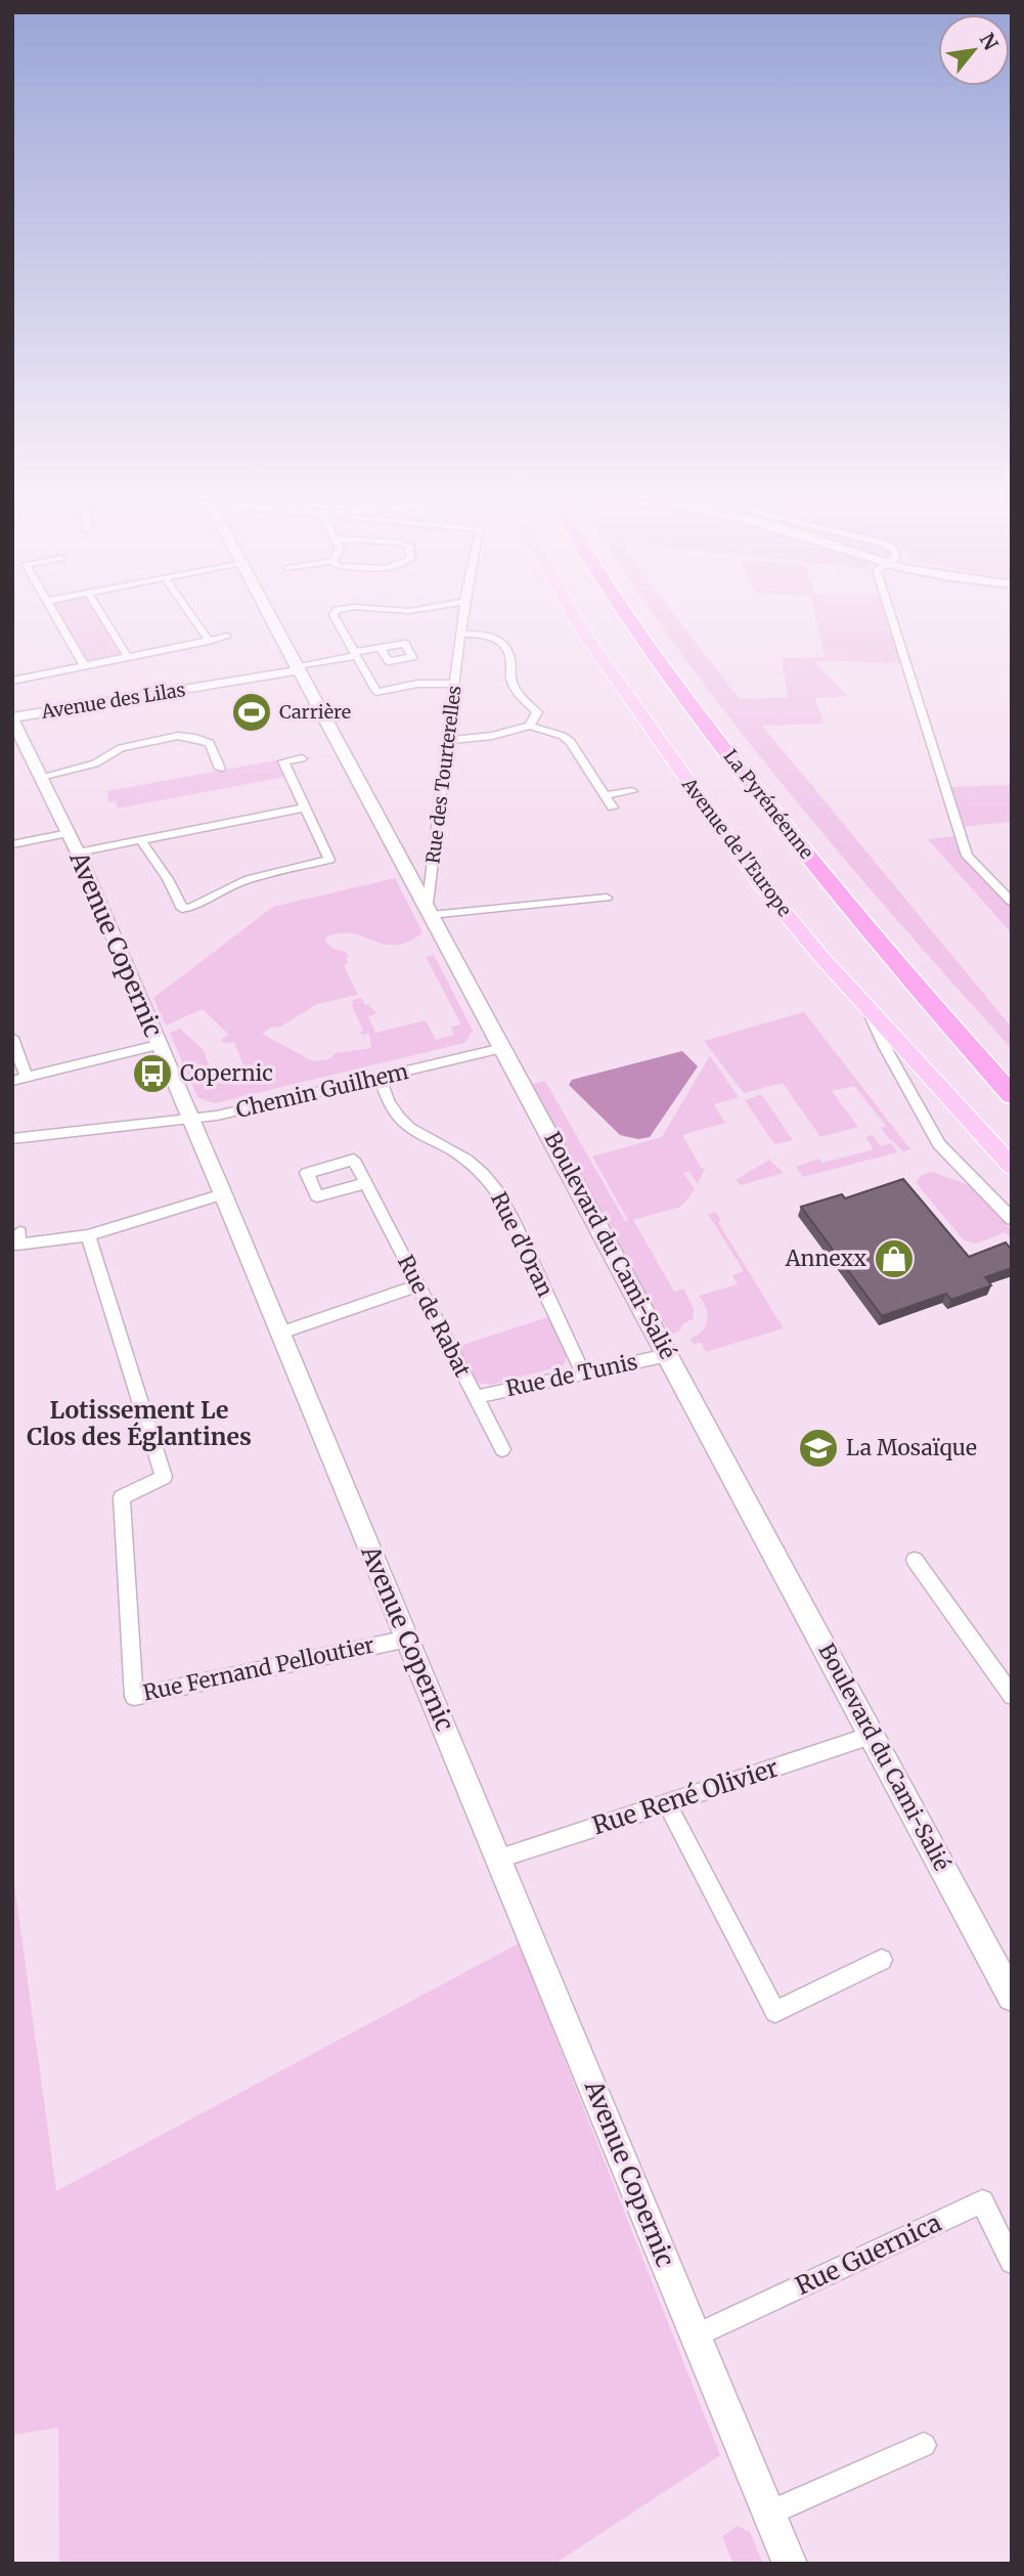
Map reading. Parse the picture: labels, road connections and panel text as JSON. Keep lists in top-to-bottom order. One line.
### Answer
{"streets":{"highway":["La Pyrénéenne"],"main road":["Avenue de l'Europe"],"street":["Avenue des Lilas","Rue des Tourterelles","Avenue Copernic","Chemin Guilhem","Rue d'Oran","Boulevard du Cami-Salié","Rue de Rabat","Rue de Tunis","Rue Fernand Pelloutier","Rue René Olivier","Rue Guernica"]},"crossings":[["Avenue des Lilas","Avenue Copernic"],["Avenue des Lilas","Boulevard du Cami-Salié"],["Rue des Tourterelles","Boulevard du Cami-Salié"],["Avenue Copernic","Chemin Guilhem"],["Avenue Copernic","Rue Fernand Pelloutier"],["Avenue Copernic","Rue René Olivier"],["Avenue Copernic","Rue Guernica"],["Chemin Guilhem","Rue d'Oran"],["Chemin Guilhem","Boulevard du Cami-Salié"],["Rue d'Oran","Rue de Tunis"],["Boulevard du Cami-Salié","Rue de Tunis"],["Boulevard du Cami-Salié","Rue René Olivier"],["Rue de Rabat","Rue de Tunis"]],"districts":["Lotissement Le Clos des Églantines"],"places":{"sports":["Carrière"],"bus stop":["Copernic"],"shop":["Annexx"],"school or university":["La Mosaïque"]},"north":"top right"}
